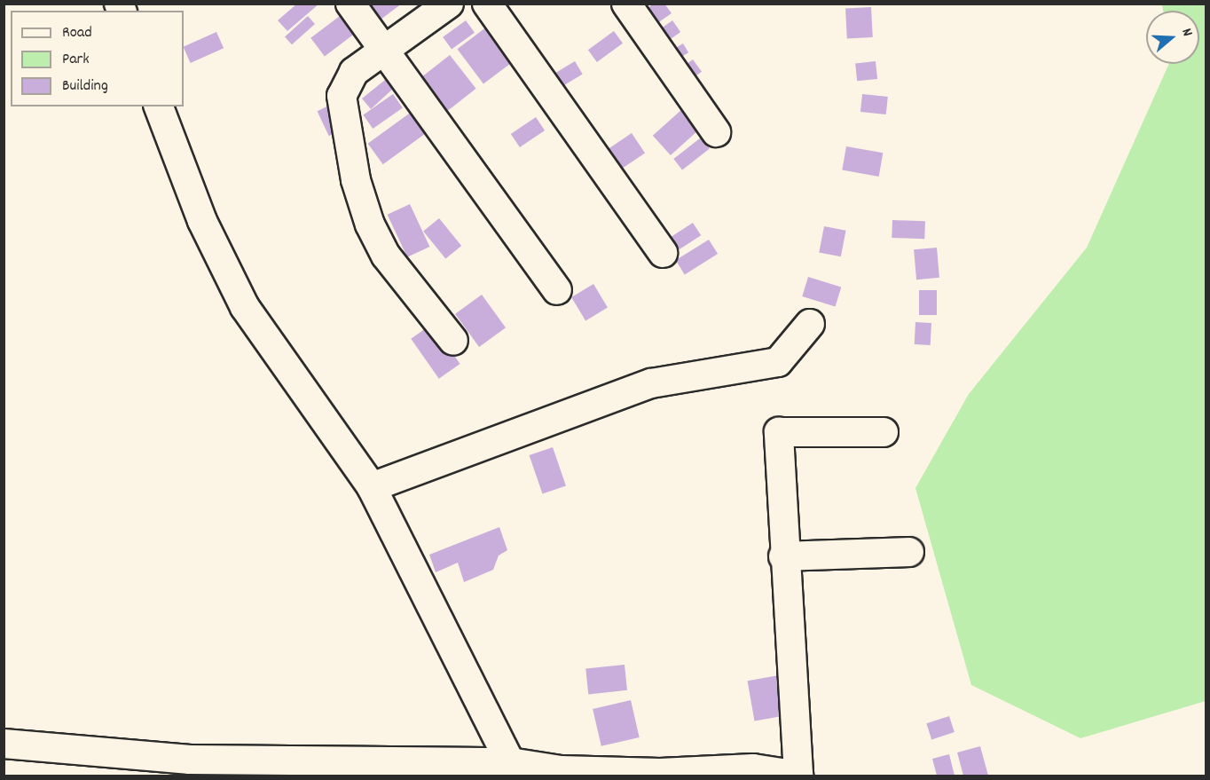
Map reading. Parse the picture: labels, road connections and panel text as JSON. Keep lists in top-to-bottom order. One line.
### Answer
{"legend":["Road","Park","Building"],"north":"right"}
